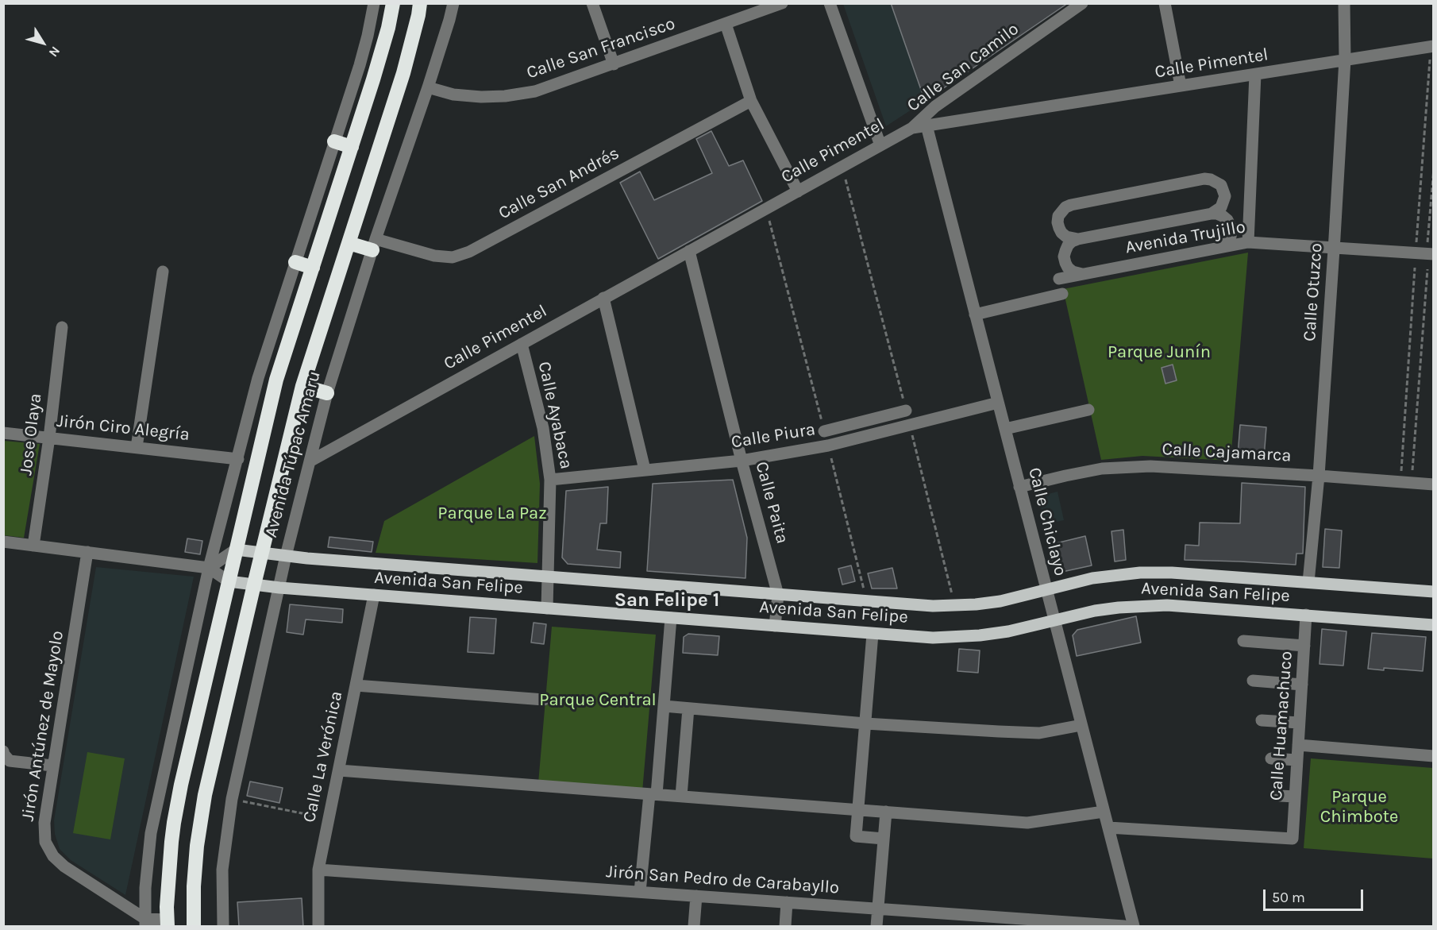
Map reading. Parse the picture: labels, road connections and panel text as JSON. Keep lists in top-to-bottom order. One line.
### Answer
{"streets":{"highway":["Avenida Túpac Amaru"],"main road":["Avenida San Felipe"],"street":["Calle San Francisco","Calle Pimentel","Calle San Camilo","Calle San Andrés","Avenida Trujillo","Calle Otuzco","Calle Ayabaca","Jirón Ciro Alegría","Jose Olaya","Calle Piura","Calle Cajamarca","Calle Paita","Calle Chiclayo","Jirón Antúnez de Mayolo","Calle Huamachuco","Calle La Verónica","Jirón San Pedro de Carabayllo"]},"crossings":[["Calle San Francisco","Avenida Túpac Amaru"],["Calle Pimentel","Calle San Camilo"],["Calle Pimentel","Calle Otuzco"],["Calle Pimentel","Calle Ayabaca"],["Calle Pimentel","Avenida Túpac Amaru"],["Calle Pimentel","Calle Paita"],["Calle Pimentel","Calle Chiclayo"],["Calle San Andrés","Avenida Túpac Amaru"],["Avenida Trujillo","Calle Otuzco"],["Calle Otuzco","Calle Cajamarca"],["Calle Otuzco","Avenida San Felipe"],["Calle Ayabaca","Calle Piura"],["Calle Ayabaca","Avenida San Felipe"],["Jirón Ciro Alegría","Jose Olaya"],["Calle Piura","Calle Paita"],["Calle Piura","Calle Chiclayo"],["Calle Cajamarca","Calle Chiclayo"],["Avenida Túpac Amaru","Avenida San Felipe"],["Calle Paita","Avenida San Felipe"],["Calle Chiclayo","Avenida San Felipe"],["Calle Chiclayo","Calle Huamachuco"],["Avenida San Felipe","Calle Huamachuco"],["Avenida San Felipe","Calle La Verónica"],["Calle La Verónica","Jirón San Pedro de Carabayllo"]],"districts":["San Felipe 1"],"parks":["Parque Junín","Parque La Paz","Parque Central","Parque Chimbote"],"scale_bar":"50 m","north":"bottom right"}
